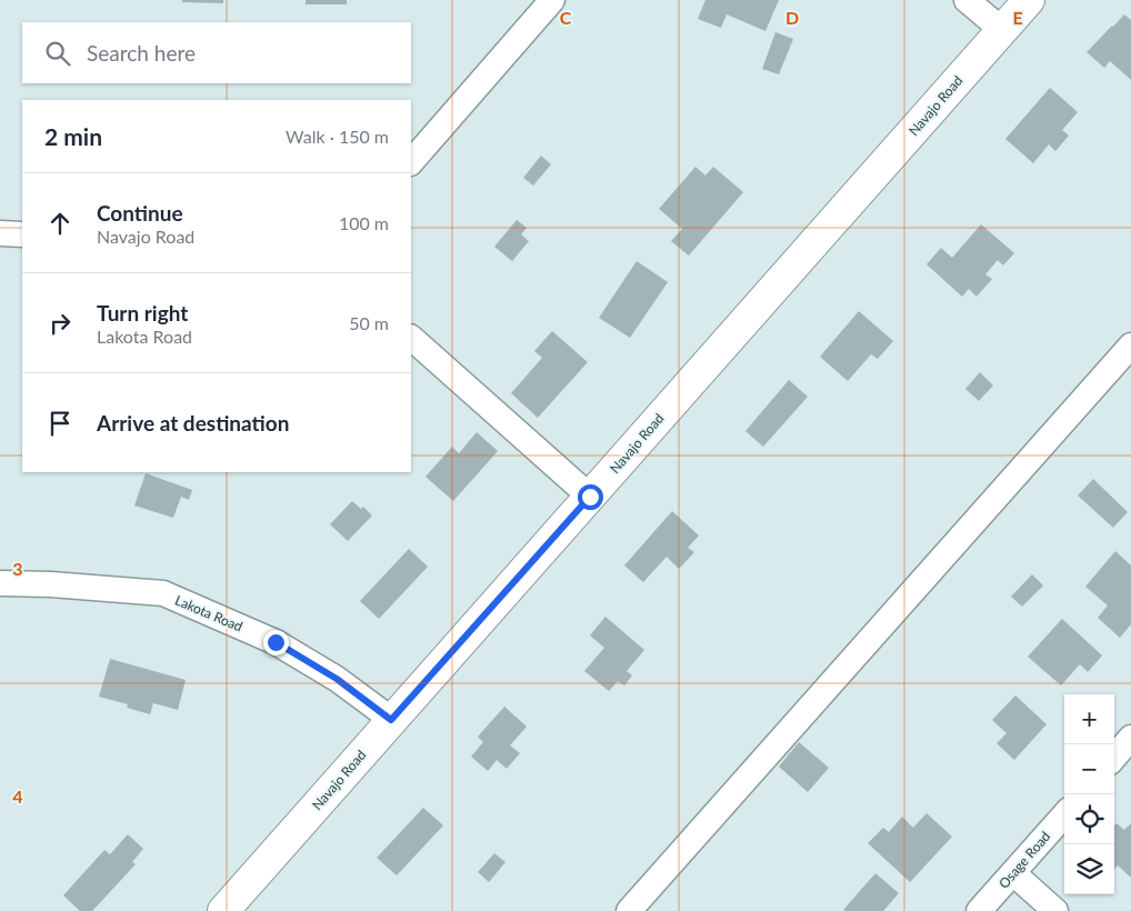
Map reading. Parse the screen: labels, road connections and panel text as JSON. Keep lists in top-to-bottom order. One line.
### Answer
{"streets":{"main road":["Navajo Road"],"street":["Lakota Road","Osage Road"]},"crossings":[["Navajo Road","Lakota Road"]],"page":{"search":"Search here","heading":["2 min","Walk · 150 m"],"list":[["Continue","Navajo Road","100 m"],["Turn right","Lakota Road","50 m"],"Arrive at destination"],"map_buttons":["+","−"]},"grid":{"columns":["C","D","E"],"rows":["3","4"]}}
